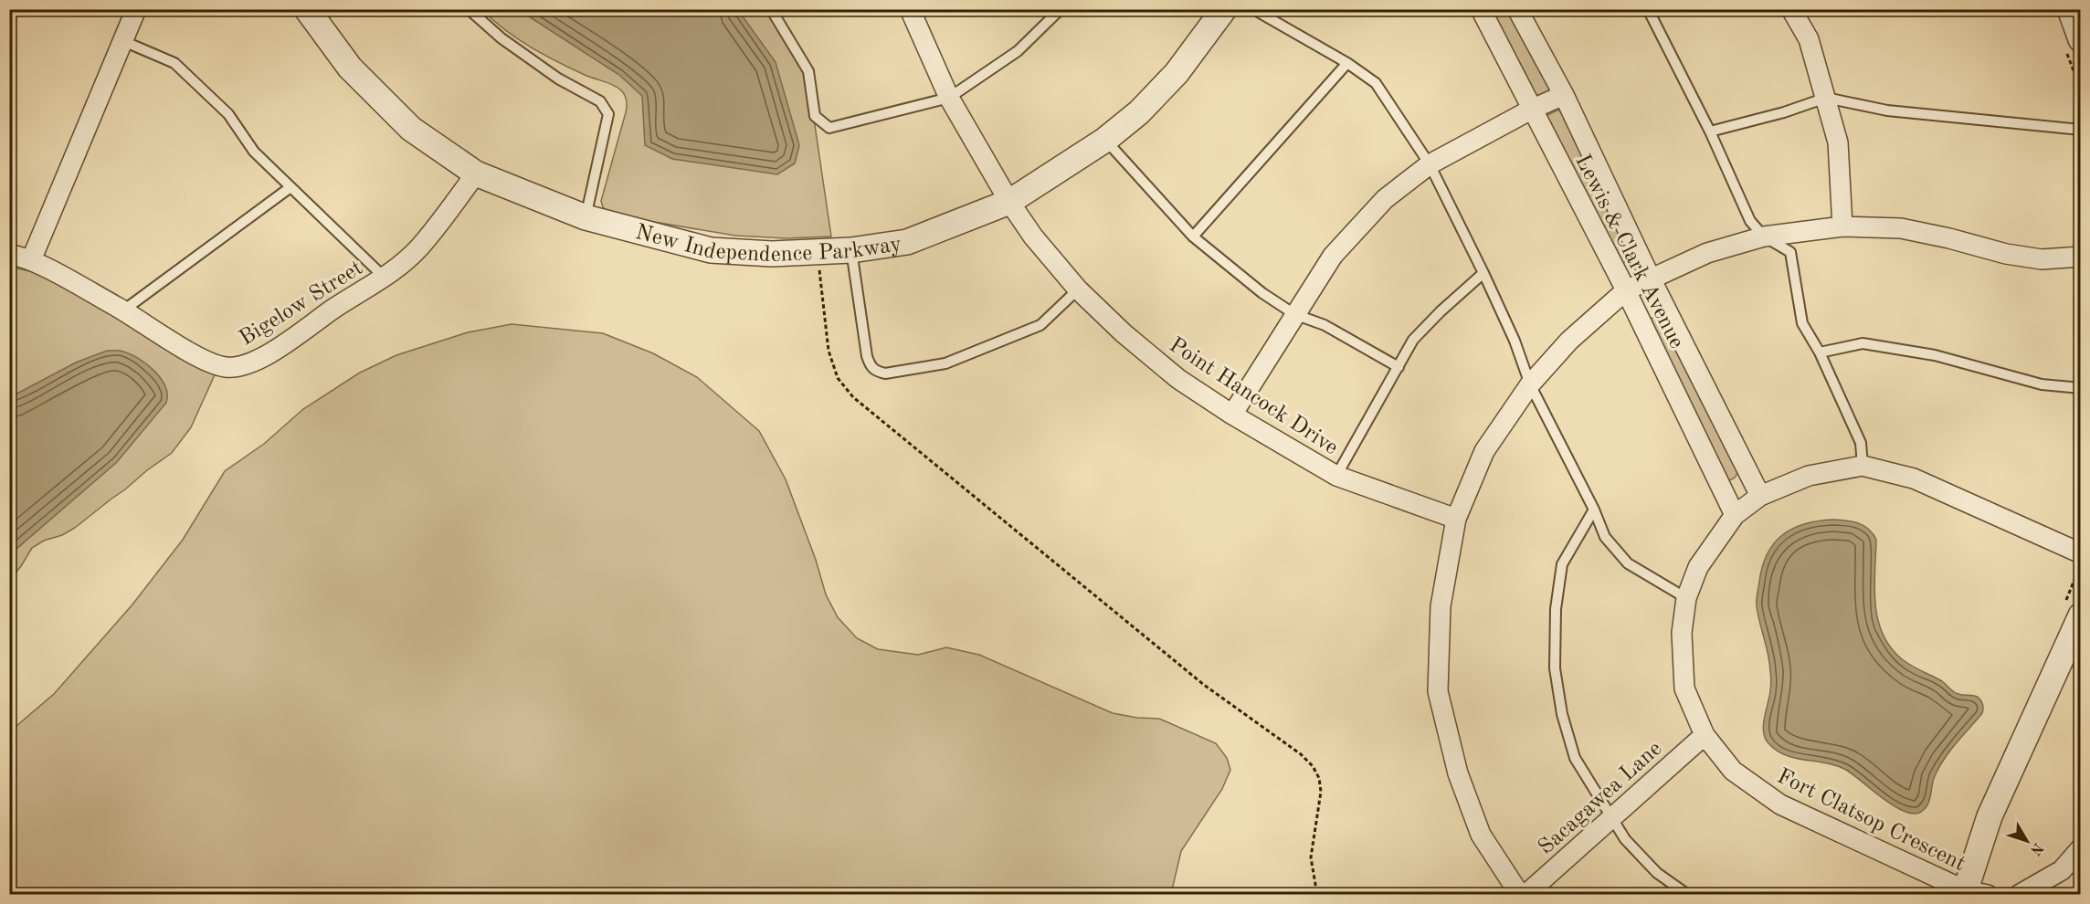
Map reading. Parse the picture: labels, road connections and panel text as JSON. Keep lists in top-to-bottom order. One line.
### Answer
{"streets":{"street":["New Independence Parkway","Lewis & Clark Avenue","Bigelow Street","Point Hancock Drive","Sacagawea Lane","Fort Clatsop Crescent"]},"crossings":[["New Independence Parkway","Bigelow Street"],["New Independence Parkway","Point Hancock Drive"],["Lewis & Clark Avenue","Fort Clatsop Crescent"],["Sacagawea Lane","Fort Clatsop Crescent"]],"north":"bottom right"}
